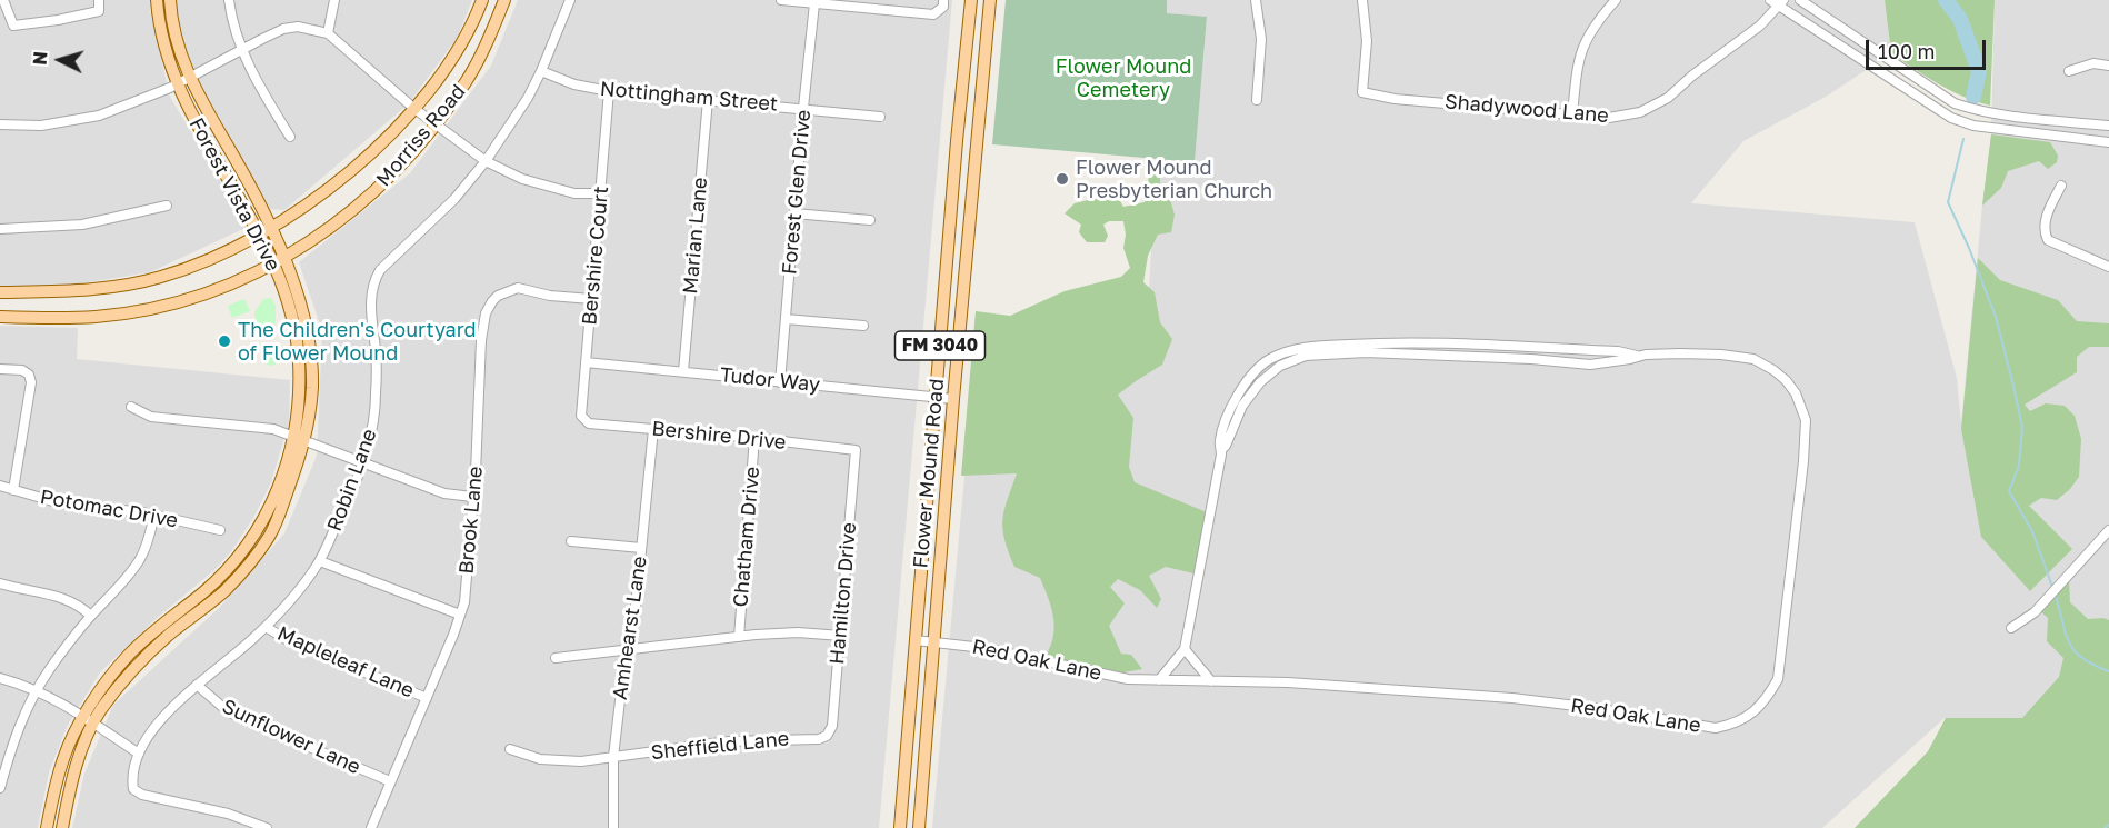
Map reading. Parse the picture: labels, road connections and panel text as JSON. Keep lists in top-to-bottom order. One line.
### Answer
{"streets":{"main road":["Morriss Road","Forest Vista Drive","FM 3040","Flower Mound Road"],"street":["Nottingham Street","Shadywood Lane","Forest Glen Drive","Marian Lane","Bershire Court","Tudor Way","Bershire Drive","Robin Lane","Potomac Drive","Brook Lane","Chatham Drive","Hamilton Drive","Amhearst Lane","Red Oak Lane","Mapleleaf Lane","Sunflower Lane","Sheffield Lane"]},"crossings":[["Nottingham Street","Forest Glen Drive"],["Nottingham Street","Marian Lane"],["Nottingham Street","Bershire Court"],["Nottingham Street","Robin Lane"],["Morriss Road","Forest Vista Drive"],["Forest Glen Drive","Tudor Way"],["Marian Lane","Tudor Way"],["Bershire Court","Tudor Way"],["Bershire Court","Bershire Drive"],["Bershire Court","Brook Lane"],["Tudor Way","Flower Mound Road"],["Bershire Drive","Chatham Drive"],["Bershire Drive","Hamilton Drive"],["Bershire Drive","Amhearst Lane"],["Flower Mound Road","Red Oak Lane"],["Robin Lane","Mapleleaf Lane"],["Robin Lane","Sunflower Lane"],["Brook Lane","Mapleleaf Lane"],["Brook Lane","Sunflower Lane"],["Hamilton Drive","Sheffield Lane"],["Amhearst Lane","Sheffield Lane"]],"parks":["Flower Mound Cemetery"],"places":["Flower Mound Presbyterian Church","The Children's Courtyard of Flower Mound"],"scale_bar":"100 m","north":"left"}
